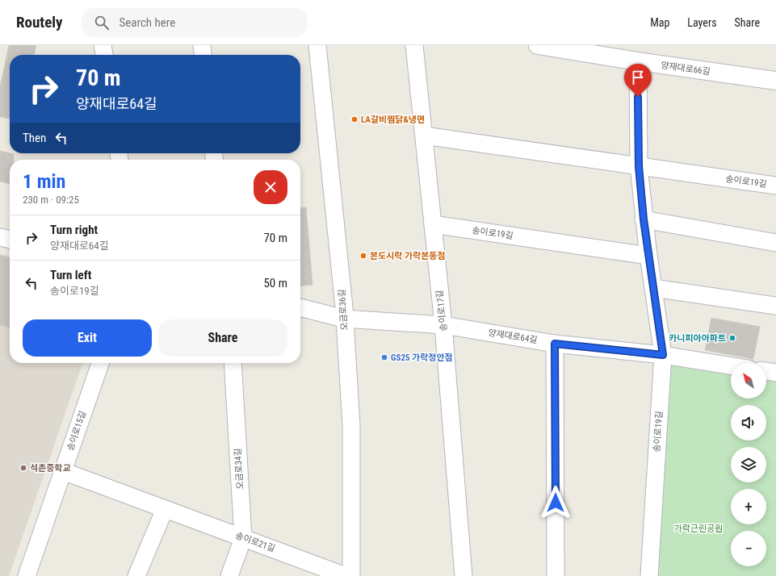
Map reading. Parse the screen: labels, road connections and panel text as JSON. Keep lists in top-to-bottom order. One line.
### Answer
{"streets":{"street":["양재대로66길","송이로19길","오금로36길","송이로17길","양재대로64길","송이로15길","오금로34길","송이로21길"]},"crossings":[["양재대로66길","송이로19길"],["송이로19길","송이로17길"],["송이로19길","양재대로64길"],["오금로36길","양재대로64길"],["송이로17길","양재대로64길"],["송이로15길","송이로21길"],["오금로34길","송이로21길"]],"parks":["가락근린공원"],"places":["LA갈비찜닭&냉면","본도시락 가락본동점","카니피아아파트","GS25 가락정안점","석촌중학교"],"north":"top left","page":{"header":"Routely","search":"Search here","nav":["Map","Layers","Share"],"turn":["70 m","양재대로64길"],"then":"Then","heading":["1 min","230 m · 09:25"],"list":[{"name":"Turn right","note":"양재대로64길","value":"70 m"},{"name":"Turn left","note":"송이로19길","value":"50 m"}],"buttons":["Exit","Share"],"map_buttons":["+","−"]}}
